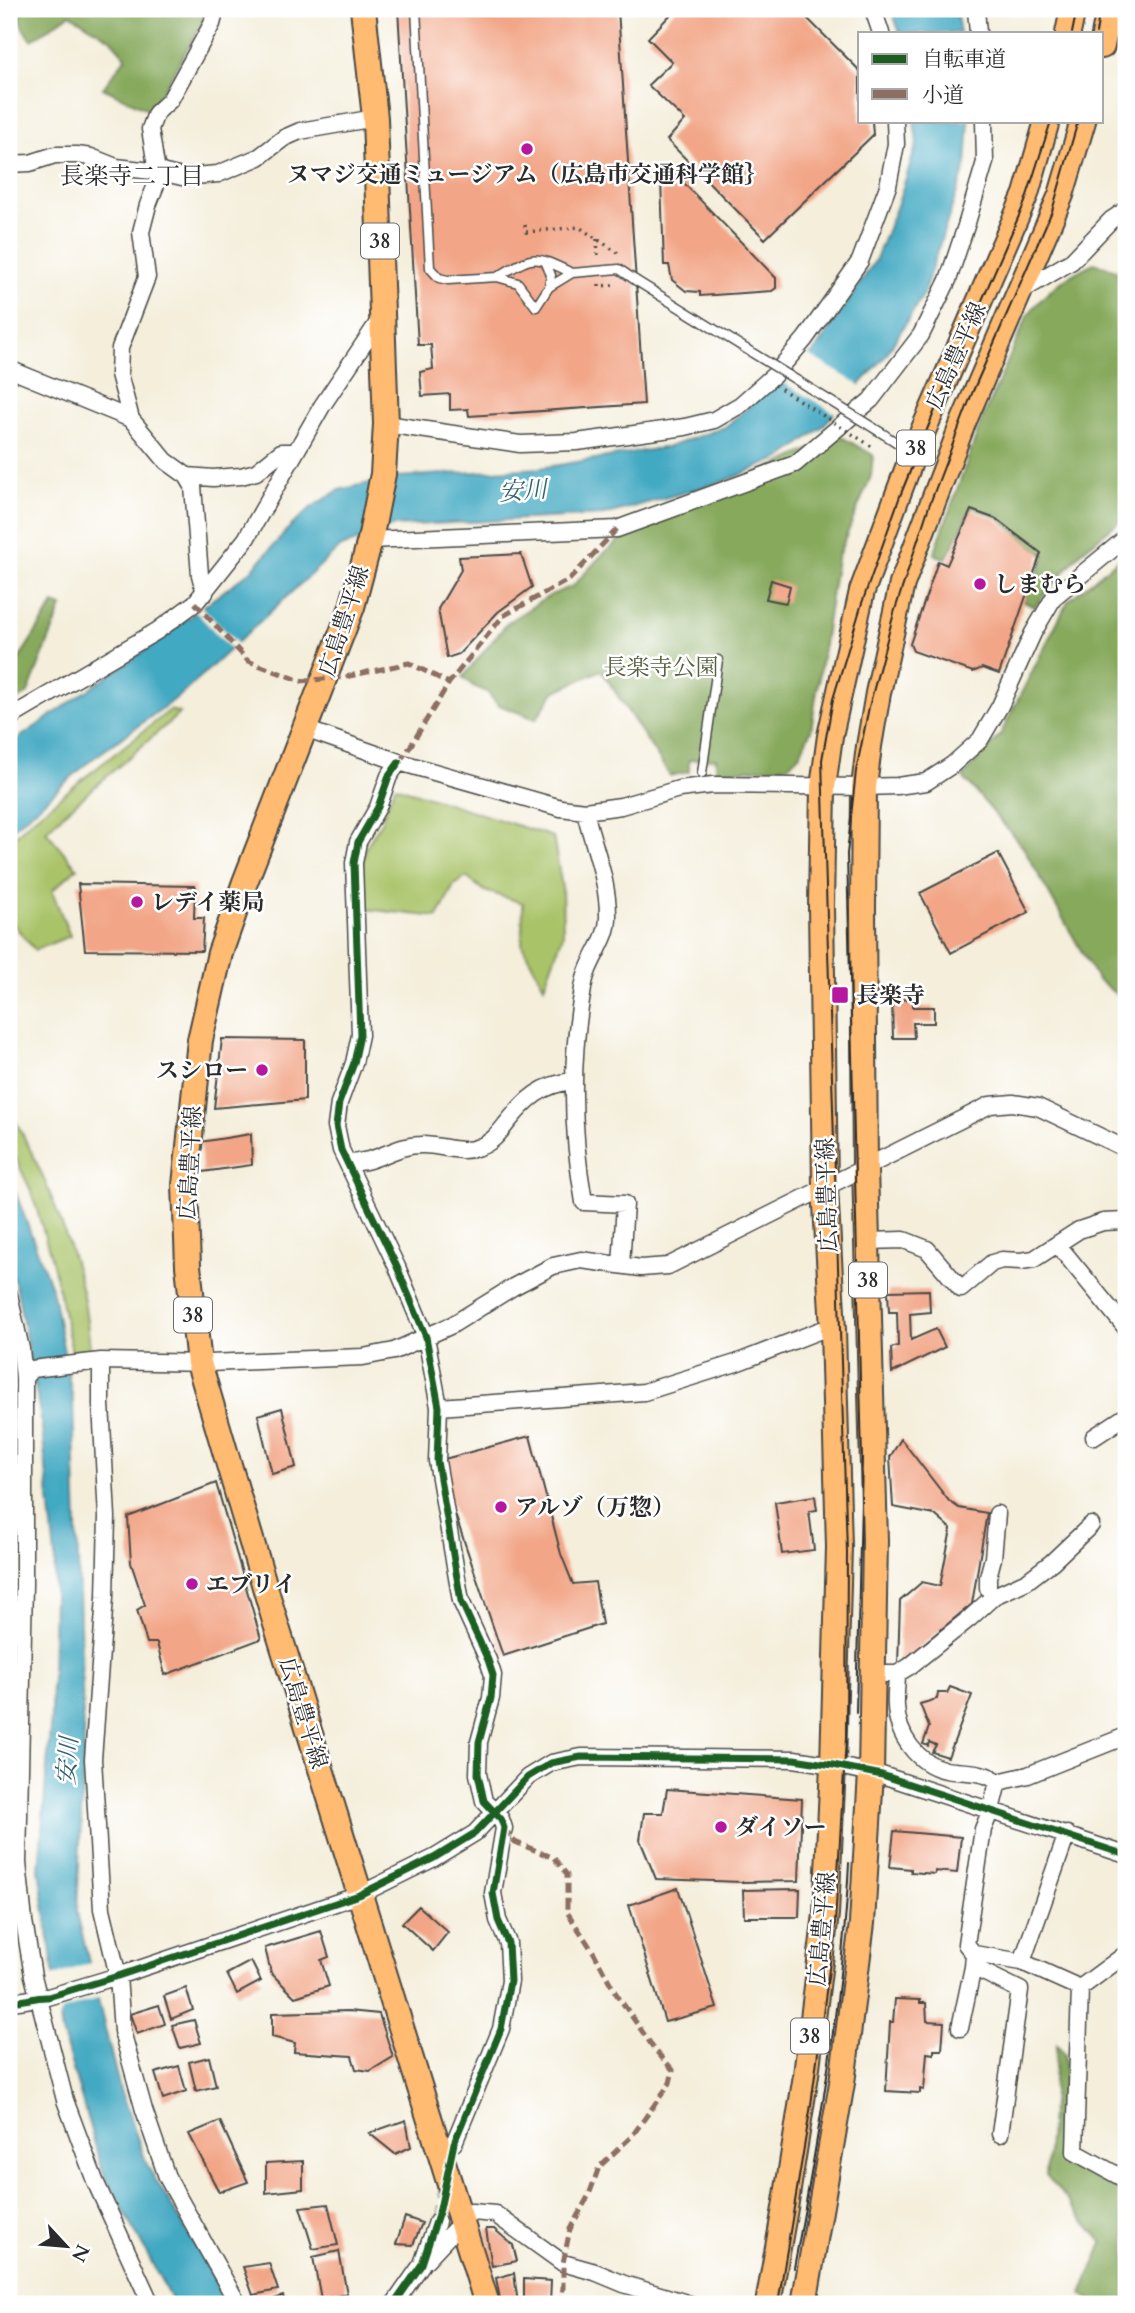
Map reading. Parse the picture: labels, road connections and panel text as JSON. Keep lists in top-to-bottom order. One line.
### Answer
{"streets":{"main road":["38","広島豊平線"]},"districts":["長楽寺二丁目"],"water":["安川"],"parks":["長楽寺公園"],"places":{"other":["ヌマジ交通ミュージアム（広島市交通科学館｝","しまむら","レデイ薬局","スシロー","アルゾ（万惣）","エブリイ","ダイソー"],"transit":["長楽寺"]},"legend":["自転車道","小道"],"north":"bottom right"}
